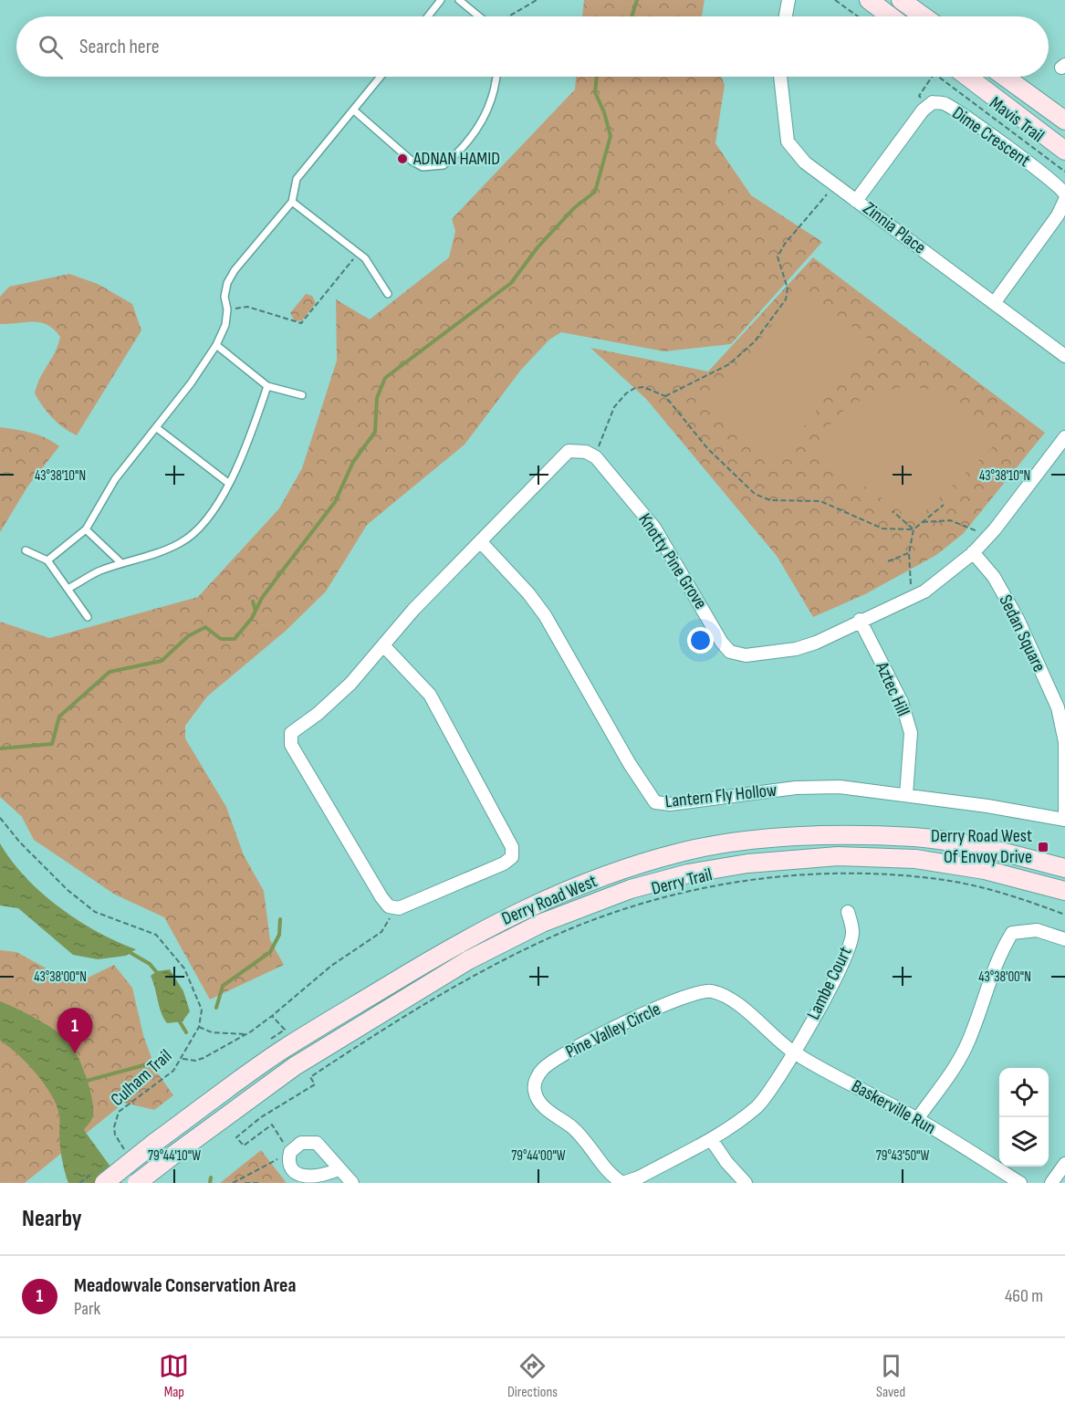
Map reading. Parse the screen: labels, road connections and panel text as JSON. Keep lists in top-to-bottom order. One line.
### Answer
{"streets":{"main road":["Derry Road West"],"street":["Dime Crescent","Zinnia Place","Knotty Pine Grove","Sedan Square","Aztec Hill","Lantern Fly Hollow","Lambe Court","Pine Valley Circle","Baskerville Run"],"path":["Mavis Trail","Derry Trail","Culham Trail"]},"crossings":[["Dime Crescent","Zinnia Place"],["Knotty Pine Grove","Sedan Square"],["Knotty Pine Grove","Aztec Hill"],["Sedan Square","Lantern Fly Hollow"],["Aztec Hill","Lantern Fly Hollow"],["Lambe Court","Pine Valley Circle"],["Lambe Court","Baskerville Run"],["Pine Valley Circle","Baskerville Run"]],"places":{"other":["ADNAN HAMID"],"transit":["Derry Road West Of Envoy Drive"]},"page":{"search":"Search here","pins":"1","heading":"Nearby","list":[{"mark":"1","name":"Meadowvale Conservation Area","note":"Park","value":"460 m"}],"nav":["Map","Directions","Saved"]},"coordinates":["43°38'10\"N","43°38'00\"N","79°44'10\"W","79°44'00\"W","79°43'50\"W"]}
